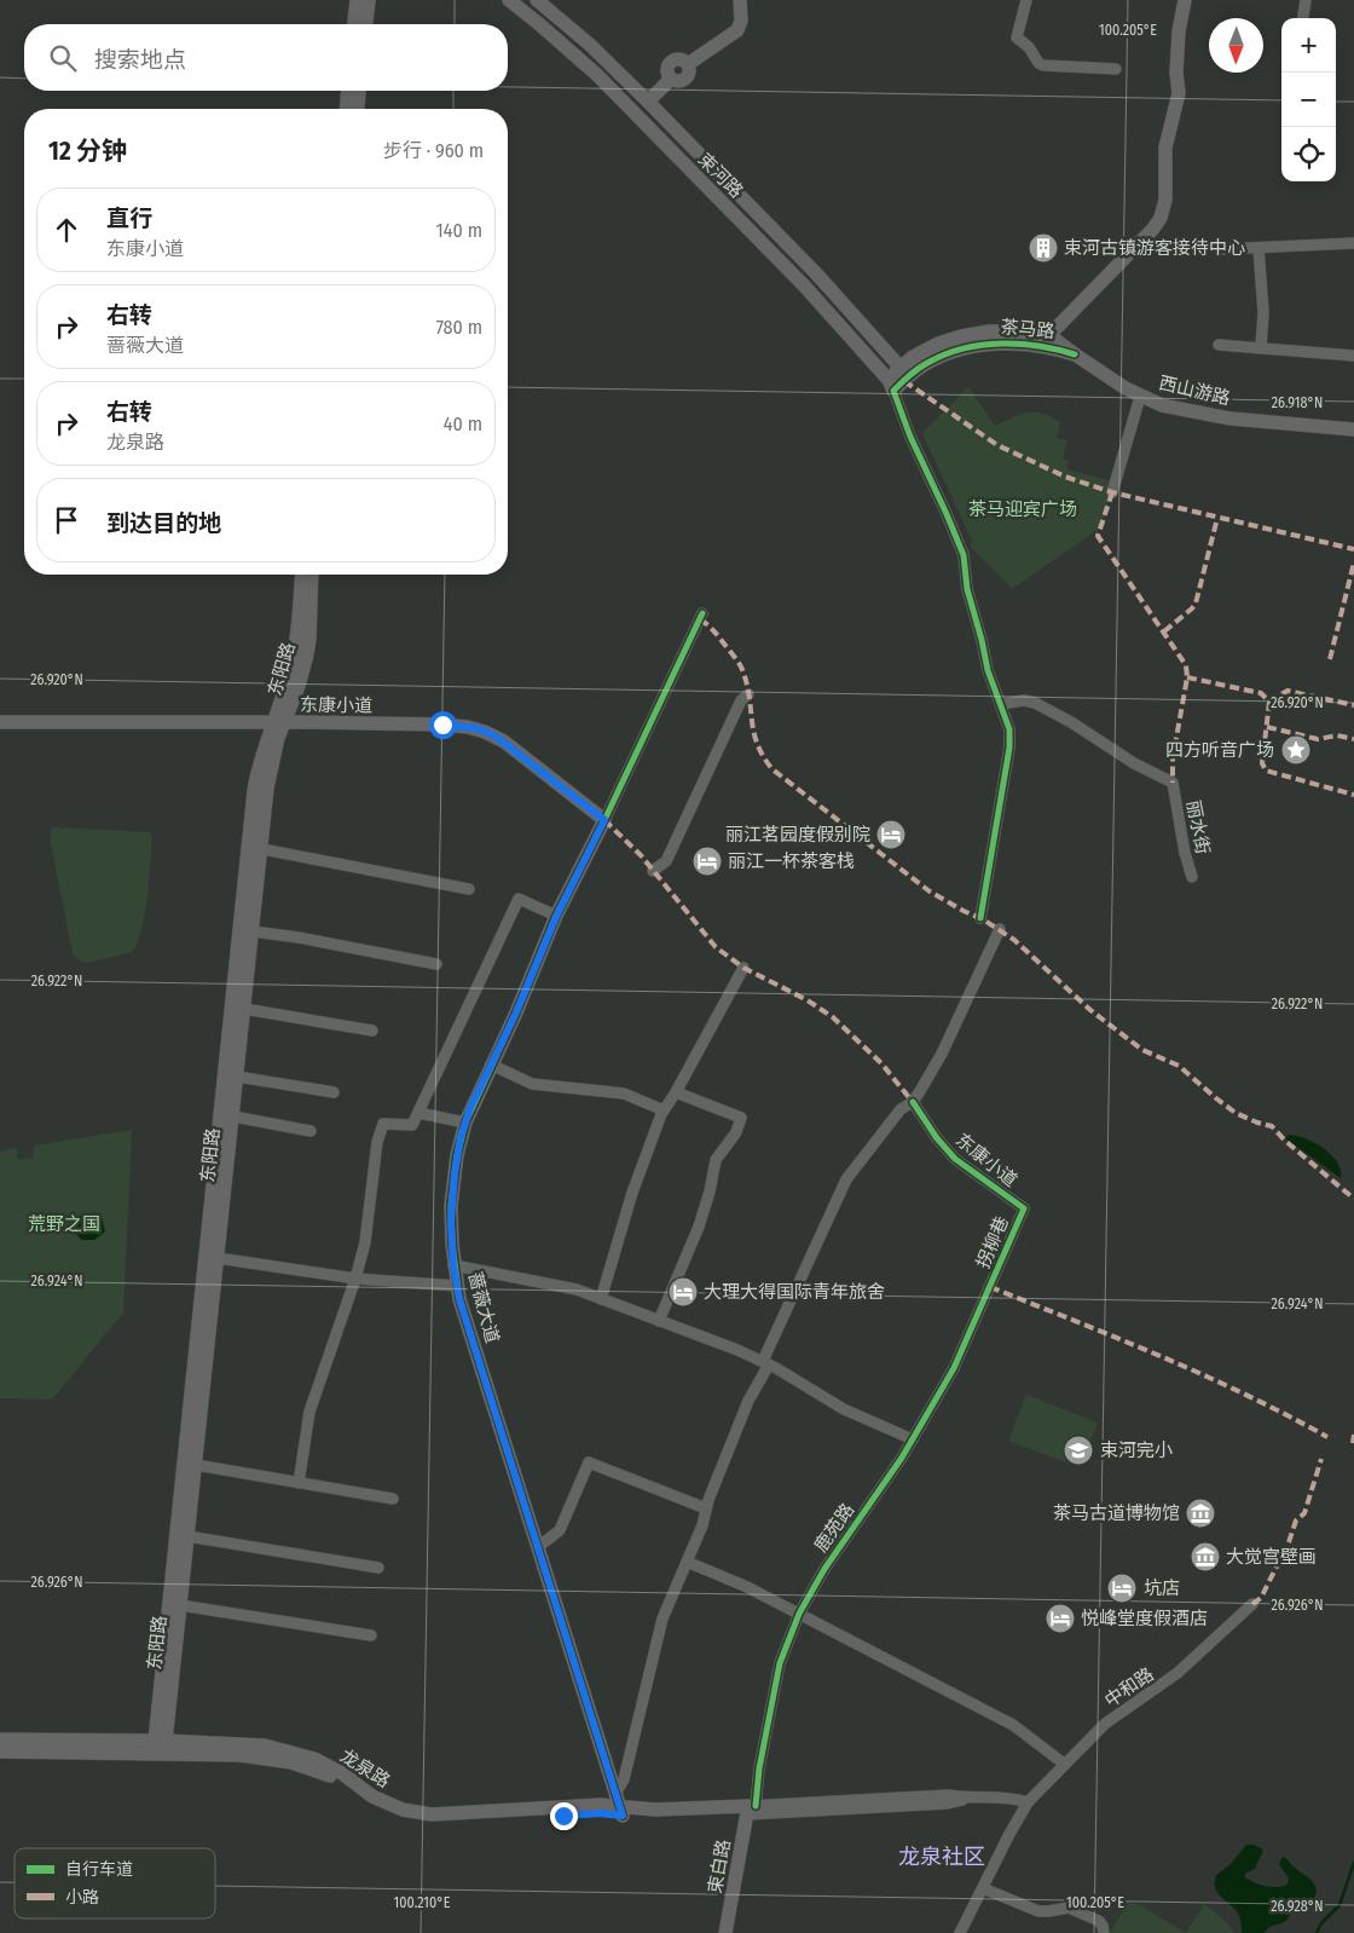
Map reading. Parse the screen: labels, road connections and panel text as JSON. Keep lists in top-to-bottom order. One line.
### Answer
{"streets":{"main road":["束河路","茶马路","西山游路","东阳路","东康小道","蔷薇大道","龙泉路","束白路"],"street":["丽水街","拐柳巷","鹿苑路","中和路"]},"crossings":[["束河路","茶马路"],["茶马路","西山游路"],["东阳路","东康小道"],["东阳路","龙泉路"],["东康小道","拐柳巷"],["东康小道","蔷薇大道"],["拐柳巷","鹿苑路"],["蔷薇大道","龙泉路"],["鹿苑路","龙泉路"],["鹿苑路","束白路"],["龙泉路","束白路"]],"districts":["龙泉社区"],"parks":["茶马迎宾广场","荒野之国"],"places":{"building":["束河古镇游客接待中心"],"place":["四方听音广场"],"hotel":["丽江茗园度假别院","丽江一杯茶客栈","大理大得国际青年旅舍","坑店","悦峰堂度假酒店"],"school or university":["束河完小"],"museum":["茶马古道博物馆","大觉宫壁画"]},"legend":["自行车道","小路"],"north":"bottom","page":{"map_buttons":["+","−"],"search":"搜索地点","heading":["12 分钟","步行 · 960 m"],"list":[["直行","东康小道","140 m"],["右转","蔷薇大道","780 m"],["右转","龙泉路","40 m"],"到达目的地"]},"coordinates":["100.205°E","26.918°N","26.920°N","26.922°N","26.924°N","26.926°N","100.210°E","26.928°N"]}
